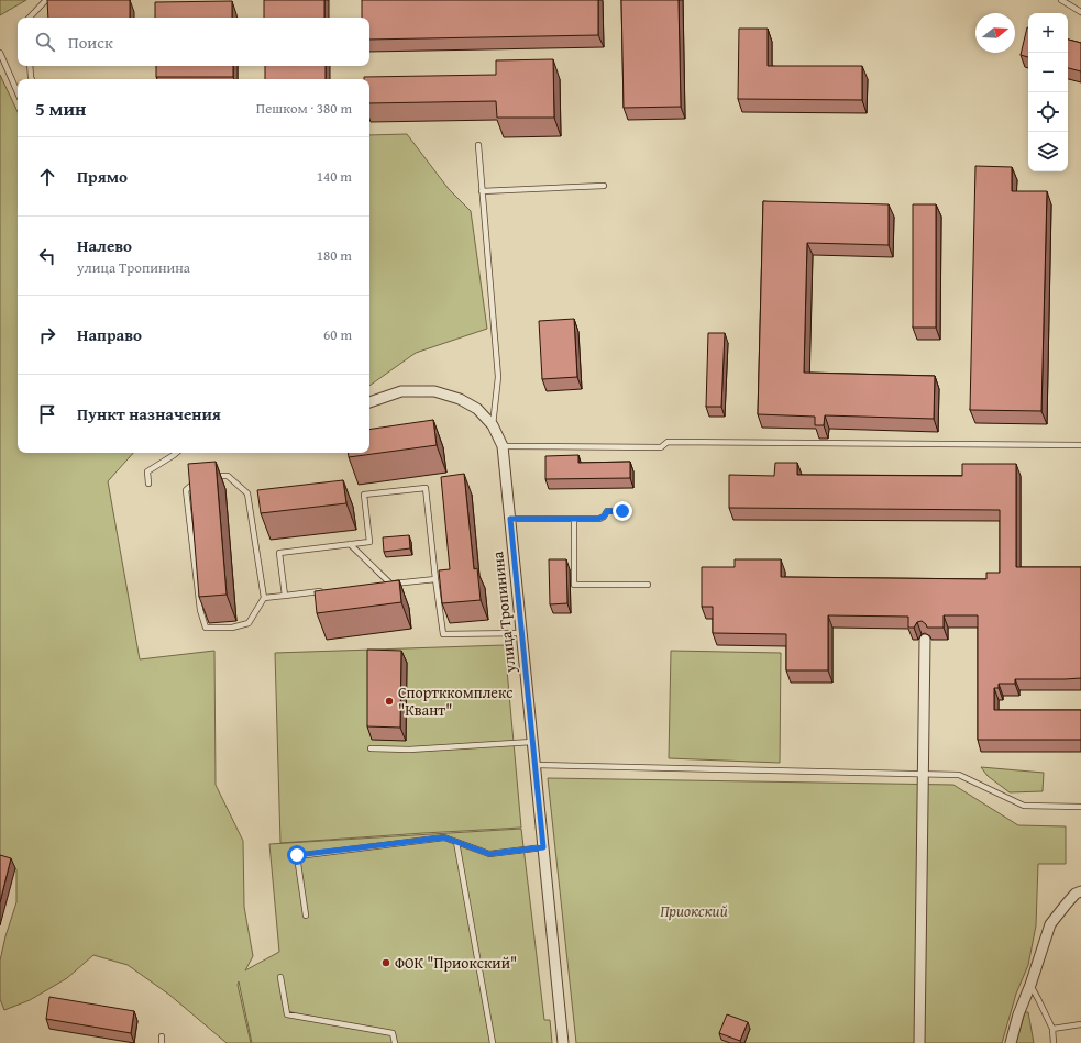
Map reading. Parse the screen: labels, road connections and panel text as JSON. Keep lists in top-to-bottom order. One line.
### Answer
{"streets":{"street":["улица Тропинина"]},"parks":["Приокский"],"places":["Спортккомплекс \"Квант\"","ФОК \"Приокский\""],"north":"right","page":{"map_buttons":["+","−"],"search":"Поиск","heading":["5 мин","Пешком · 380 m"],"list":[["Прямо","140 m"],["Налево","улица Тропинина","180 m"],["Направо","60 m"],"Пункт назначения"]}}
